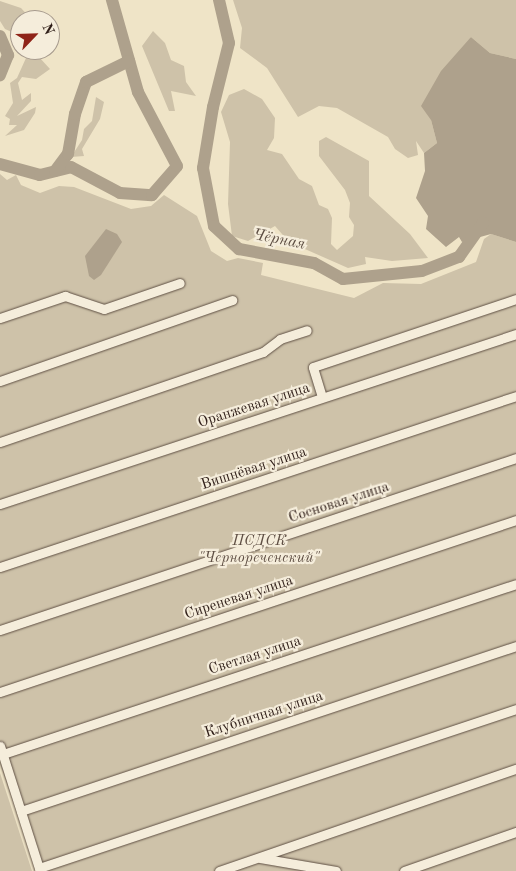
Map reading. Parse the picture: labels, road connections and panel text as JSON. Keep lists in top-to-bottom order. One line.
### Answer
{"streets":{"street":["Оранжевая улица","Вишнёвая улица","Сосновая улица","Сиреневая улица","Светлая улица","Клубничная улица"]},"water":["Чёрная"],"parks":["ПСДСК \"Чернореченский\""],"north":"top right"}
